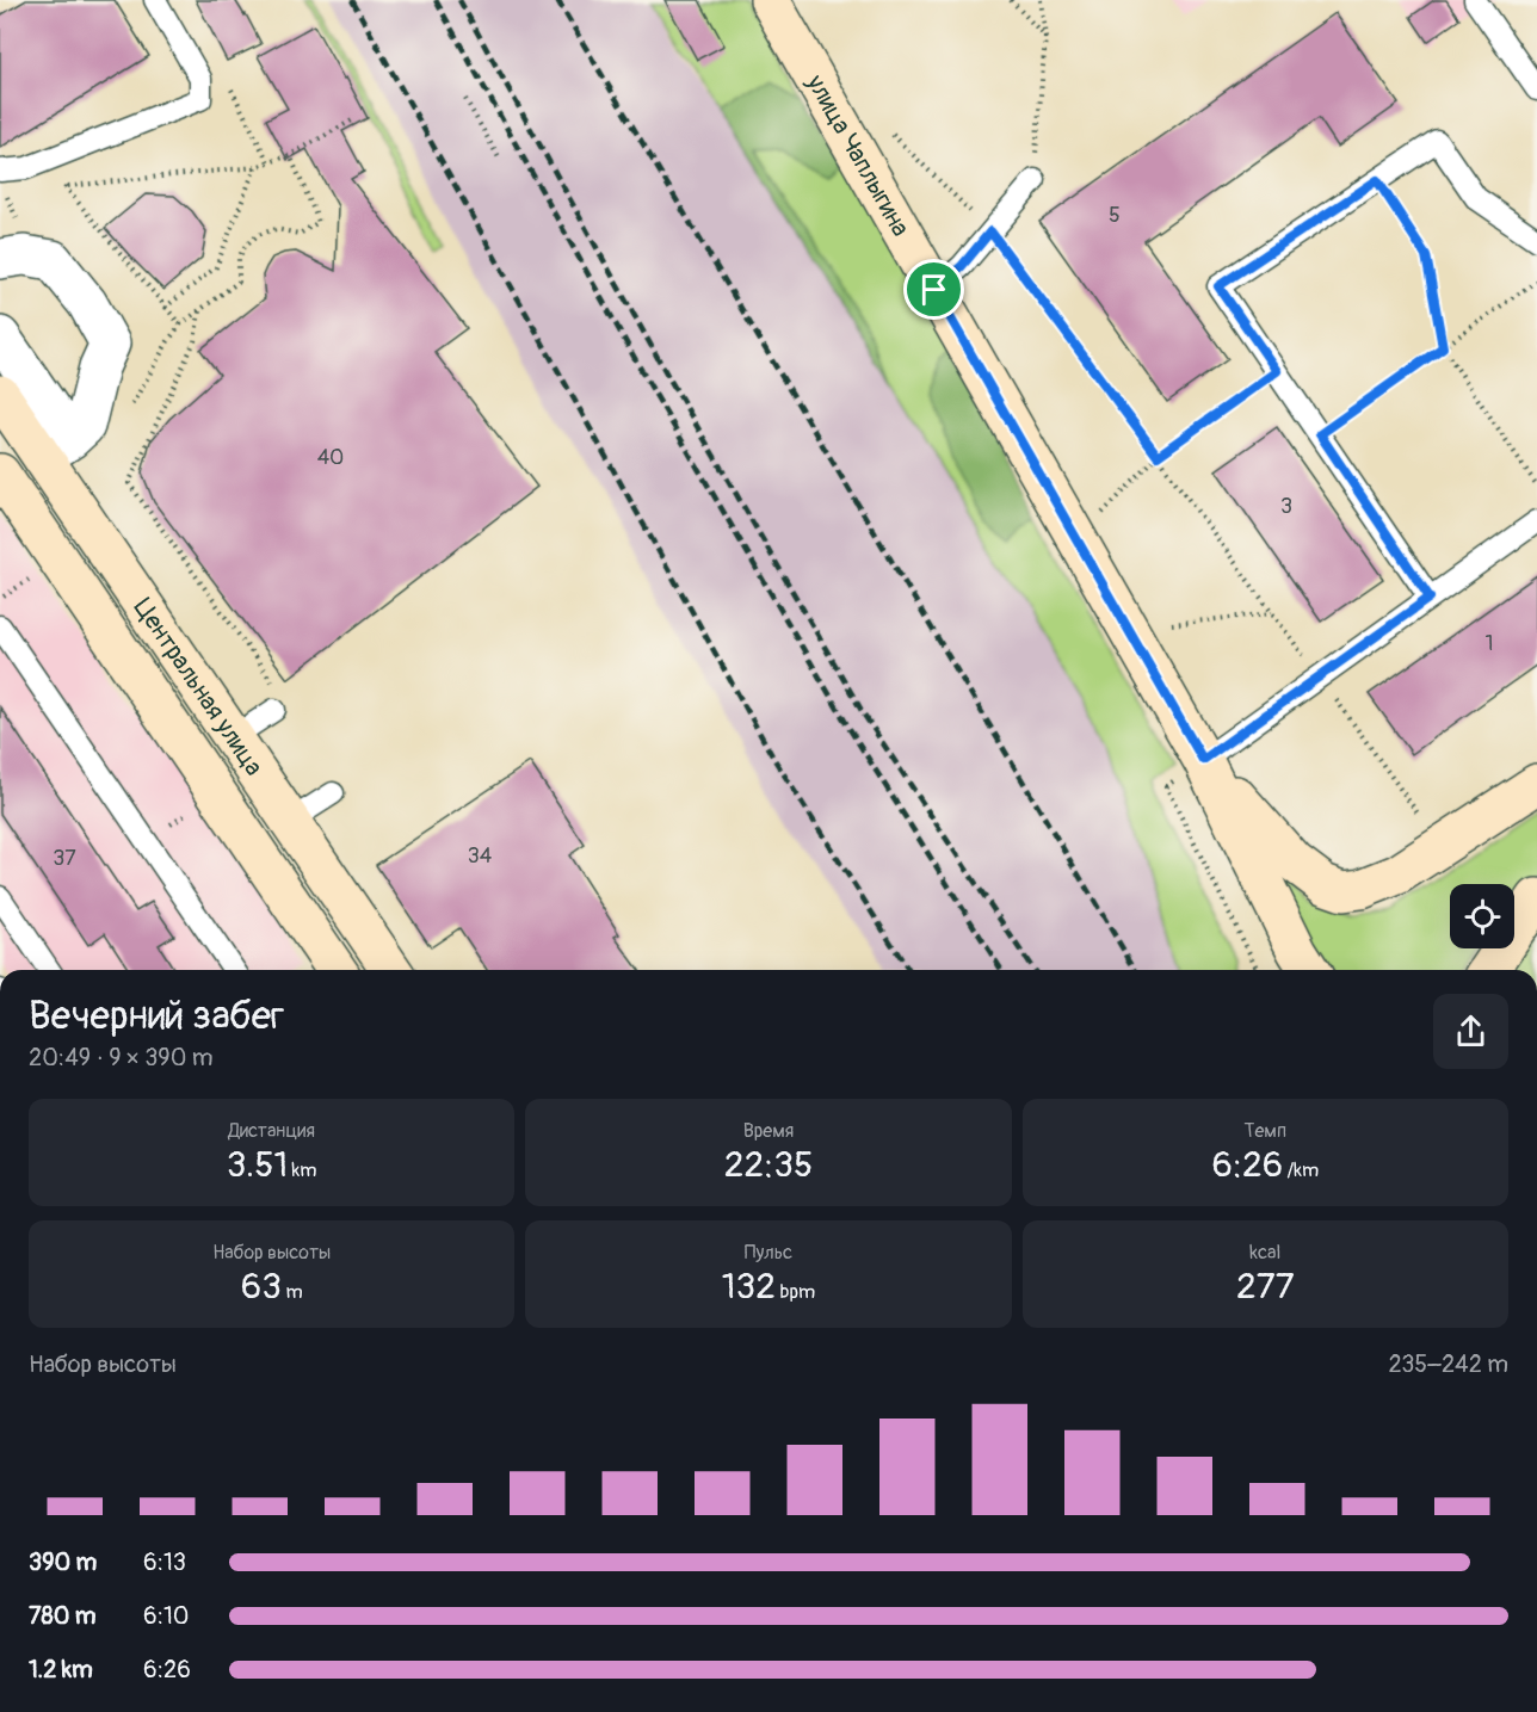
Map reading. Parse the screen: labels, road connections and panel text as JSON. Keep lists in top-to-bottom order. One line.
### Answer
{"streets":{"street":["улица Чаплыгина","Центральная улица"]},"house_numbers":["5","40","3","1","34","37"],"page":{"heading":["Вечерний забег","20:49 · 9 × 390 m"],"stats":[["Дистанция","3.51 km"],["Время","22:35"],["Темп","6:26 /km"],["Набор высоты","63 m"],["Пульс","132 bpm"],["kcal","277"]],"chart":["Набор высоты","235–242 m"],"list":[{"name":"390 m","note":"6:13"},{"name":"780 m","note":"6:10"},{"name":"1.2 km","note":"6:26"}]}}
